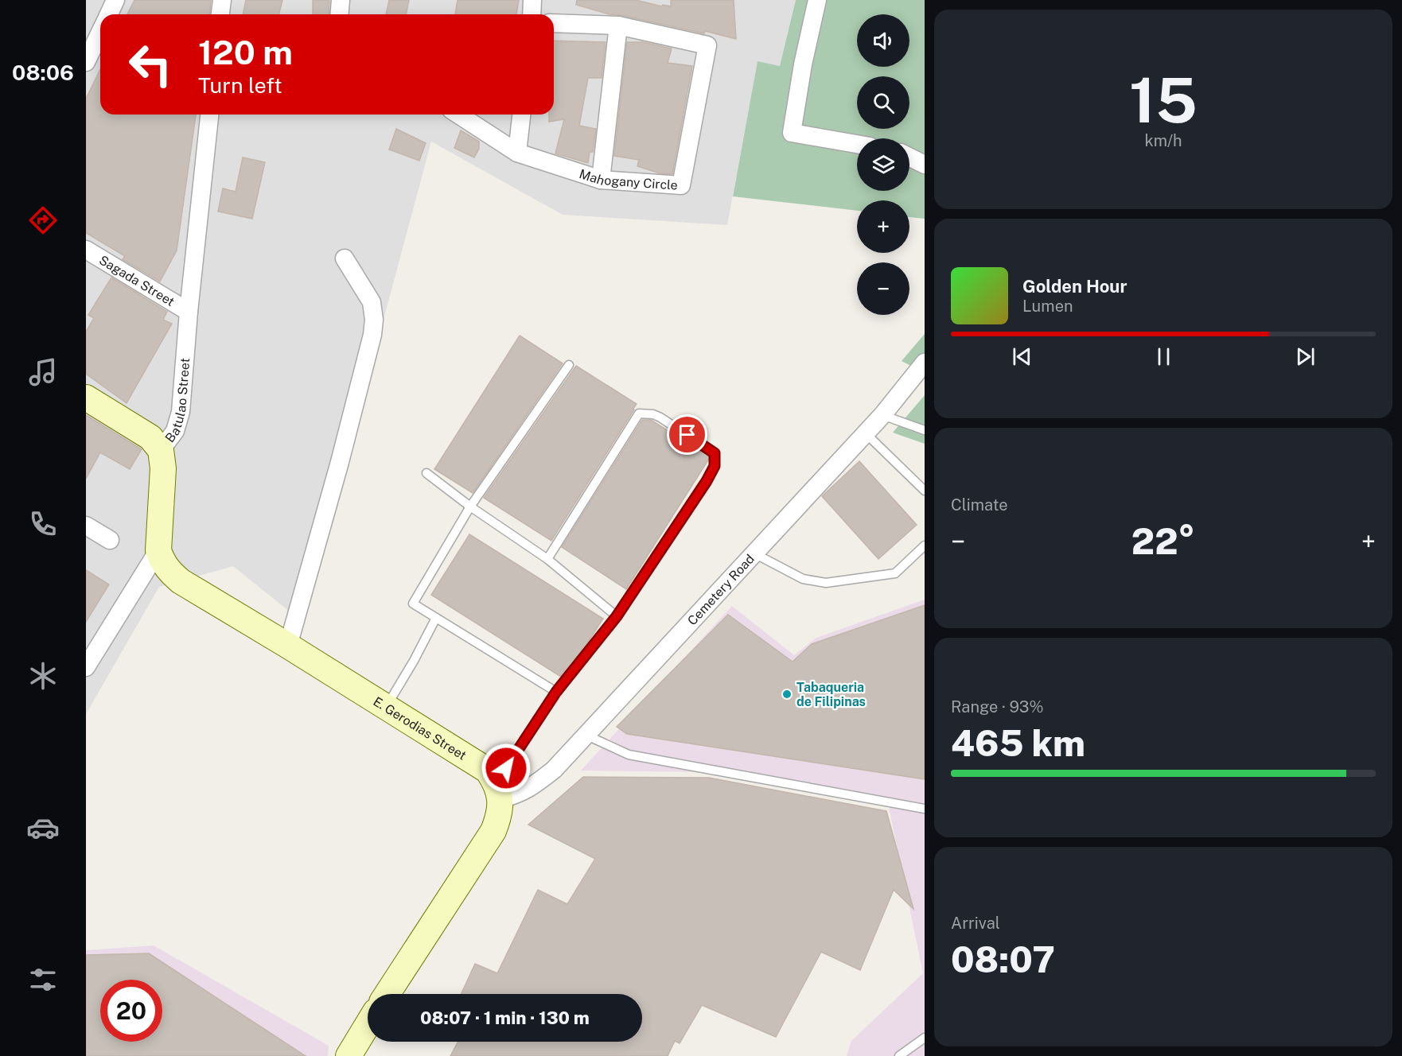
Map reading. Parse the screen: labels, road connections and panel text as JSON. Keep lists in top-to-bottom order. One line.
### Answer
{"streets":{"street":["Mahogany Circle","Sagada Street","Batulao Street","Cemetery Road","E. Gerodias Street"]},"crossings":[["Sagada Street","Batulao Street"],["Batulao Street","E. Gerodias Street"],["Cemetery Road","E. Gerodias Street"]],"places":["Tabaqueria de Filipinas"],"page":{"tabs":"08:06","tile":[["15","km/h"],"Climate",["Range · 93%","465 km"],["Arrival","08:07"]],"map_buttons":["+","−"],"turn":["120 m","Turn left"],"song":["Golden Hour","Lumen"],"heat":["−","22°","+"],"limit":"20","trip":"08:07 · 1 min · 130 m"}}
